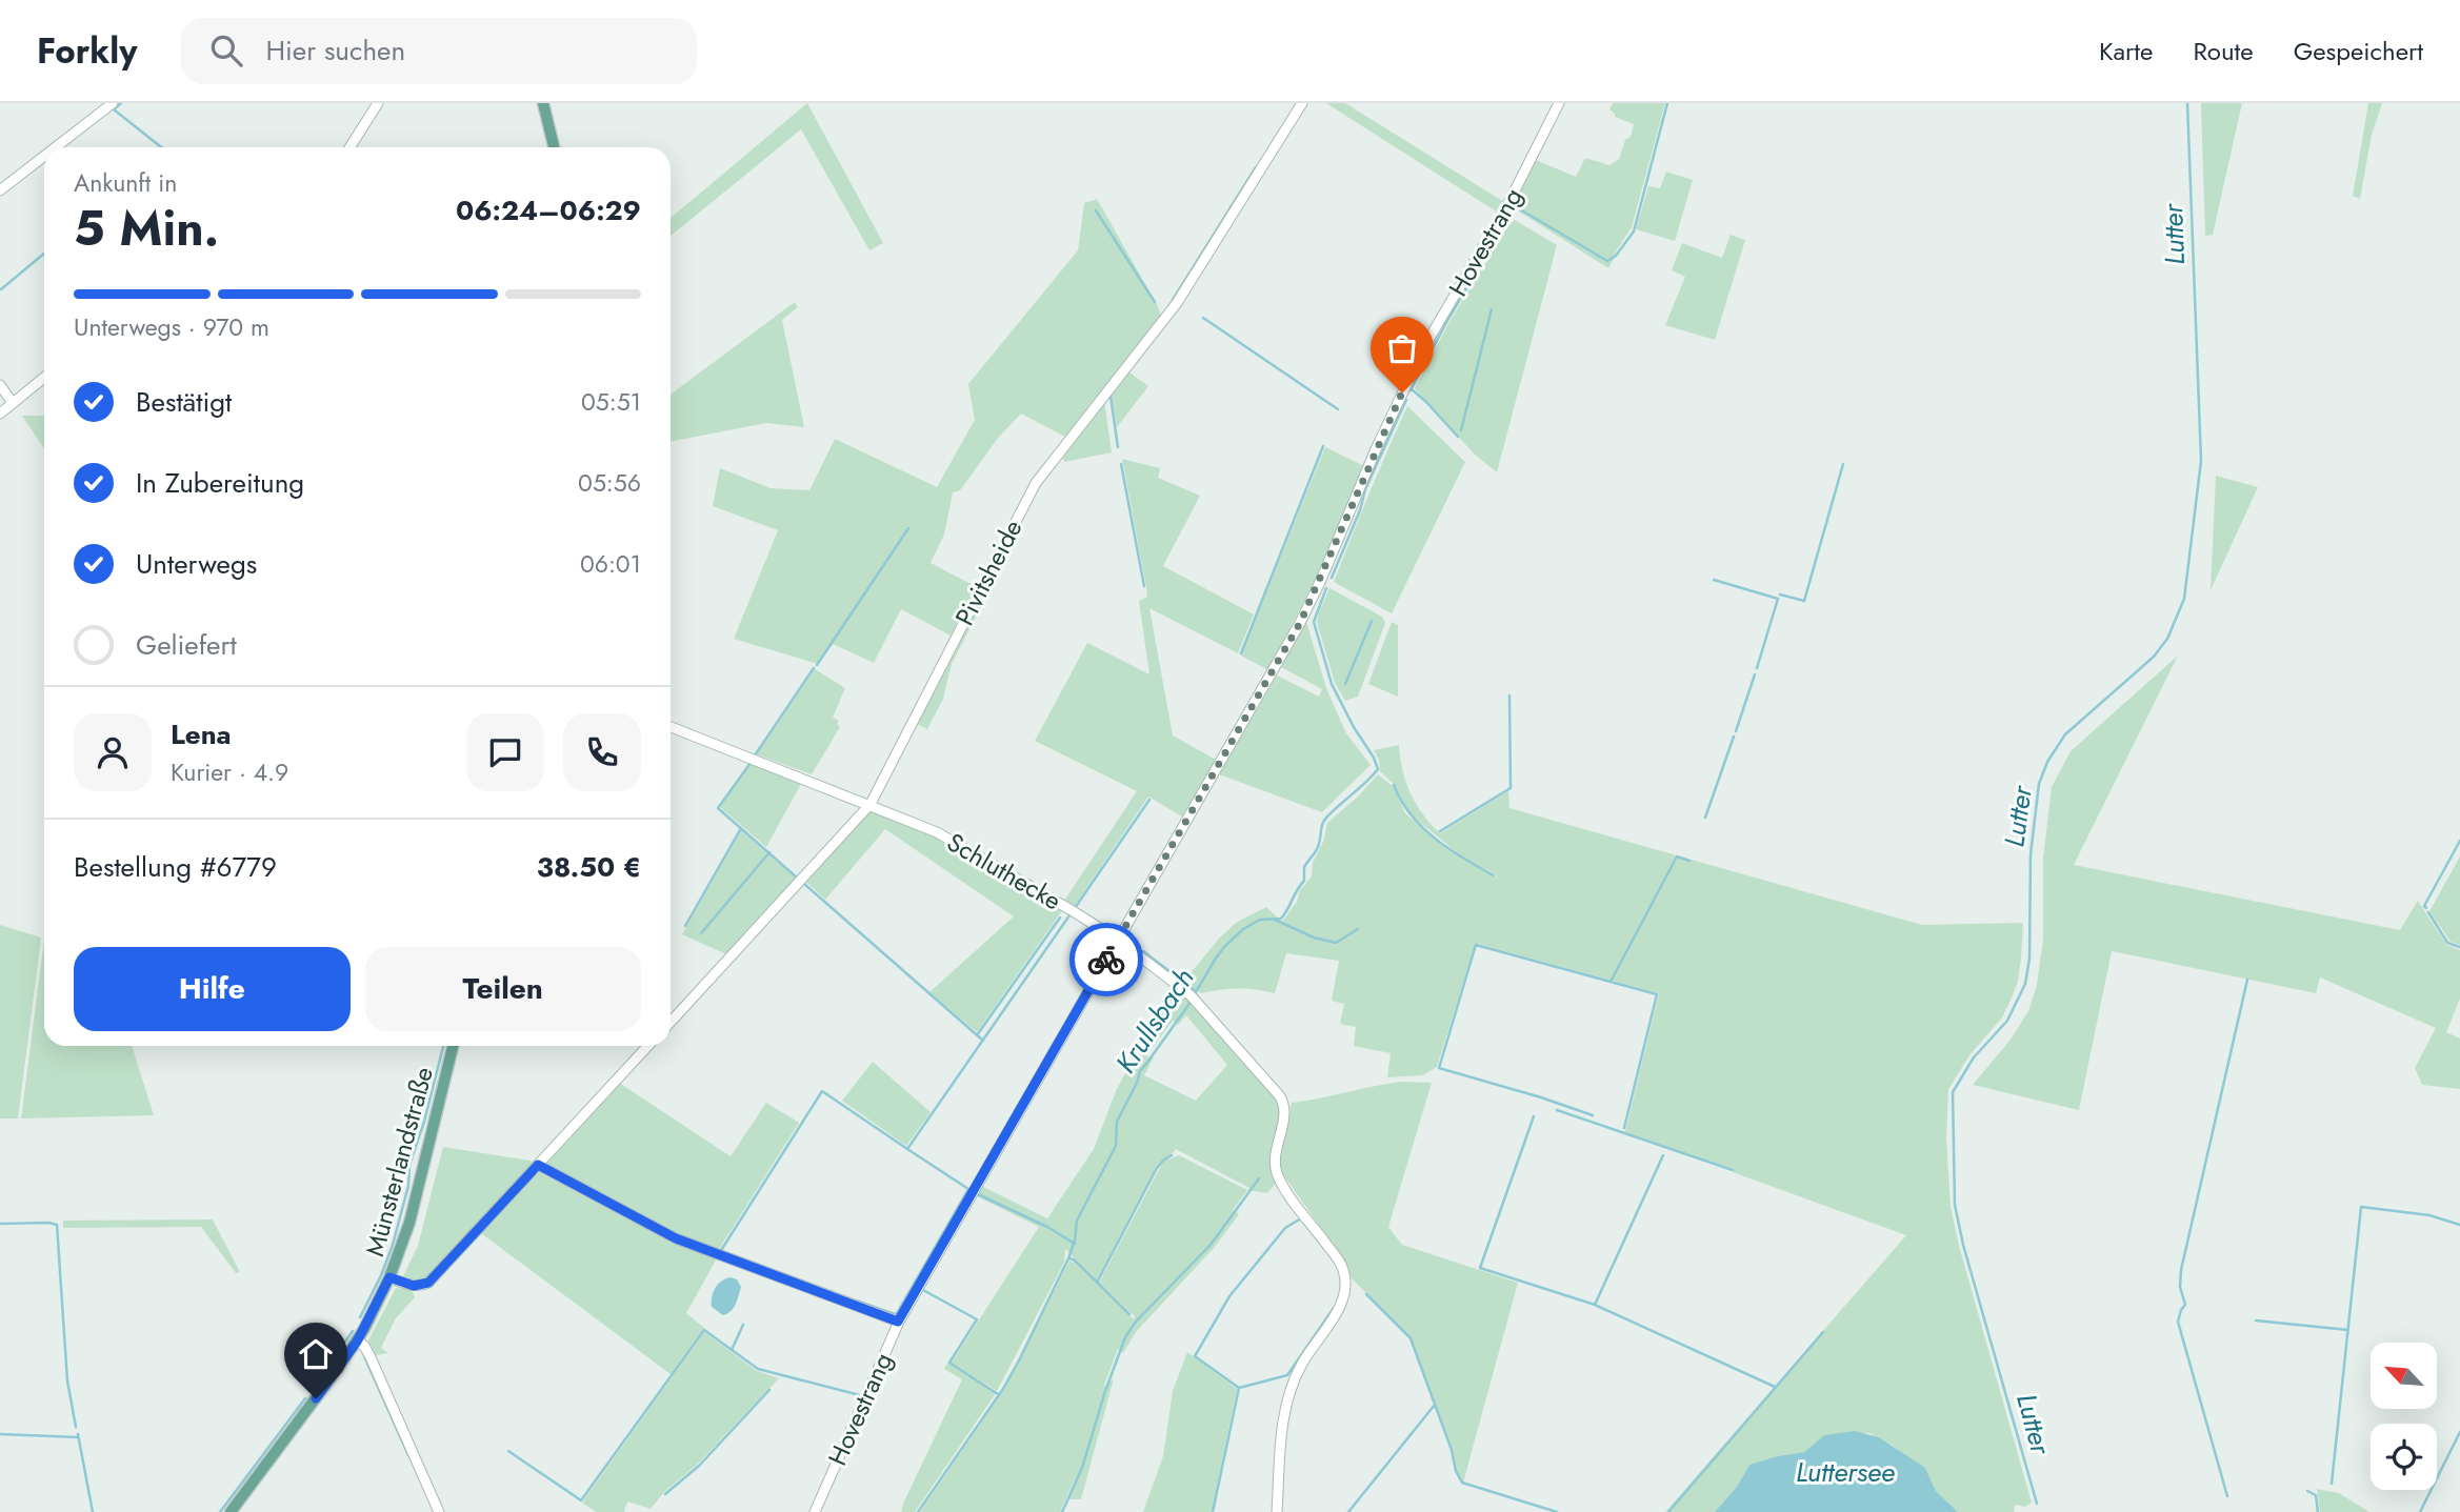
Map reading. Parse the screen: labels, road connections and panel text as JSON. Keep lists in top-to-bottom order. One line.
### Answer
{"streets":{"main road":["Münsterlandstraße"],"street":["Hovestrang","Pivitsheide","Schluthecke"]},"crossings":[["Hovestrang","Schluthecke"],["Pivitsheide","Schluthecke"]],"water":["Lutter","Krullsbach","Luttersee"],"north":"top left","page":{"header":"Forkly","search":"Hier suchen","nav":["Karte","Route","Gespeichert"],"heading":["5 Min.","Ankunft in","06:24–06:29"],"panel":["Lena","Kurier · 4.9","Bestellung #6779","38.50 €"],"bar":"Unterwegs · 970 m","list":[["Bestätigt","05:51"],["In Zubereitung","05:56"],["Unterwegs","06:01"],"Geliefert"],"buttons":["Hilfe","Teilen"]}}
